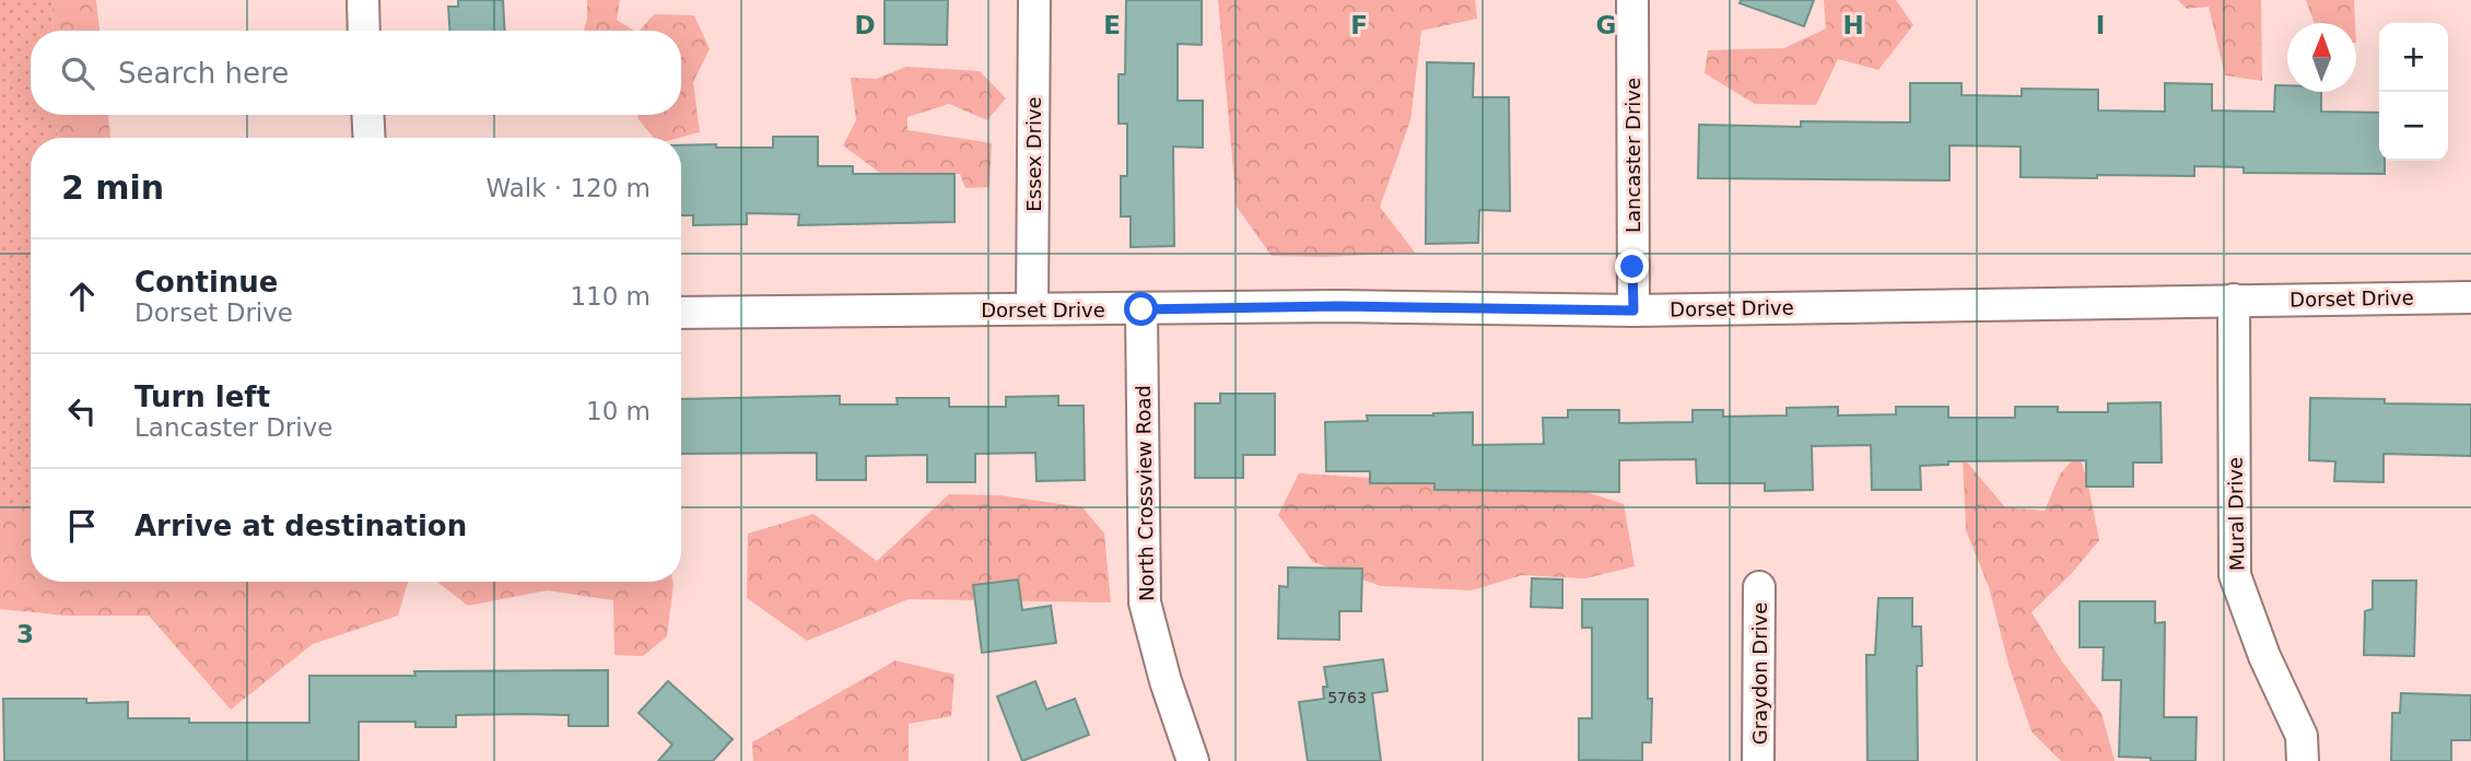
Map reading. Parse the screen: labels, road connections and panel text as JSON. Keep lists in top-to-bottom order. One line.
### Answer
{"streets":{"street":["Essex Drive","Lancaster Drive","Dorset Drive","North Crossview Road","Mural Drive","Graydon Drive"]},"crossings":[["Essex Drive","Dorset Drive"],["Lancaster Drive","Dorset Drive"],["Dorset Drive","North Crossview Road"],["Dorset Drive","Mural Drive"]],"house_numbers":["5763"],"north":"top","page":{"map_buttons":["+","−"],"search":"Search here","heading":["2 min","Walk · 120 m"],"list":[["Continue","Dorset Drive","110 m"],["Turn left","Lancaster Drive","10 m"],"Arrive at destination"]},"grid":{"columns":["D","E","F","G","H","I"],"rows":["3"]}}
